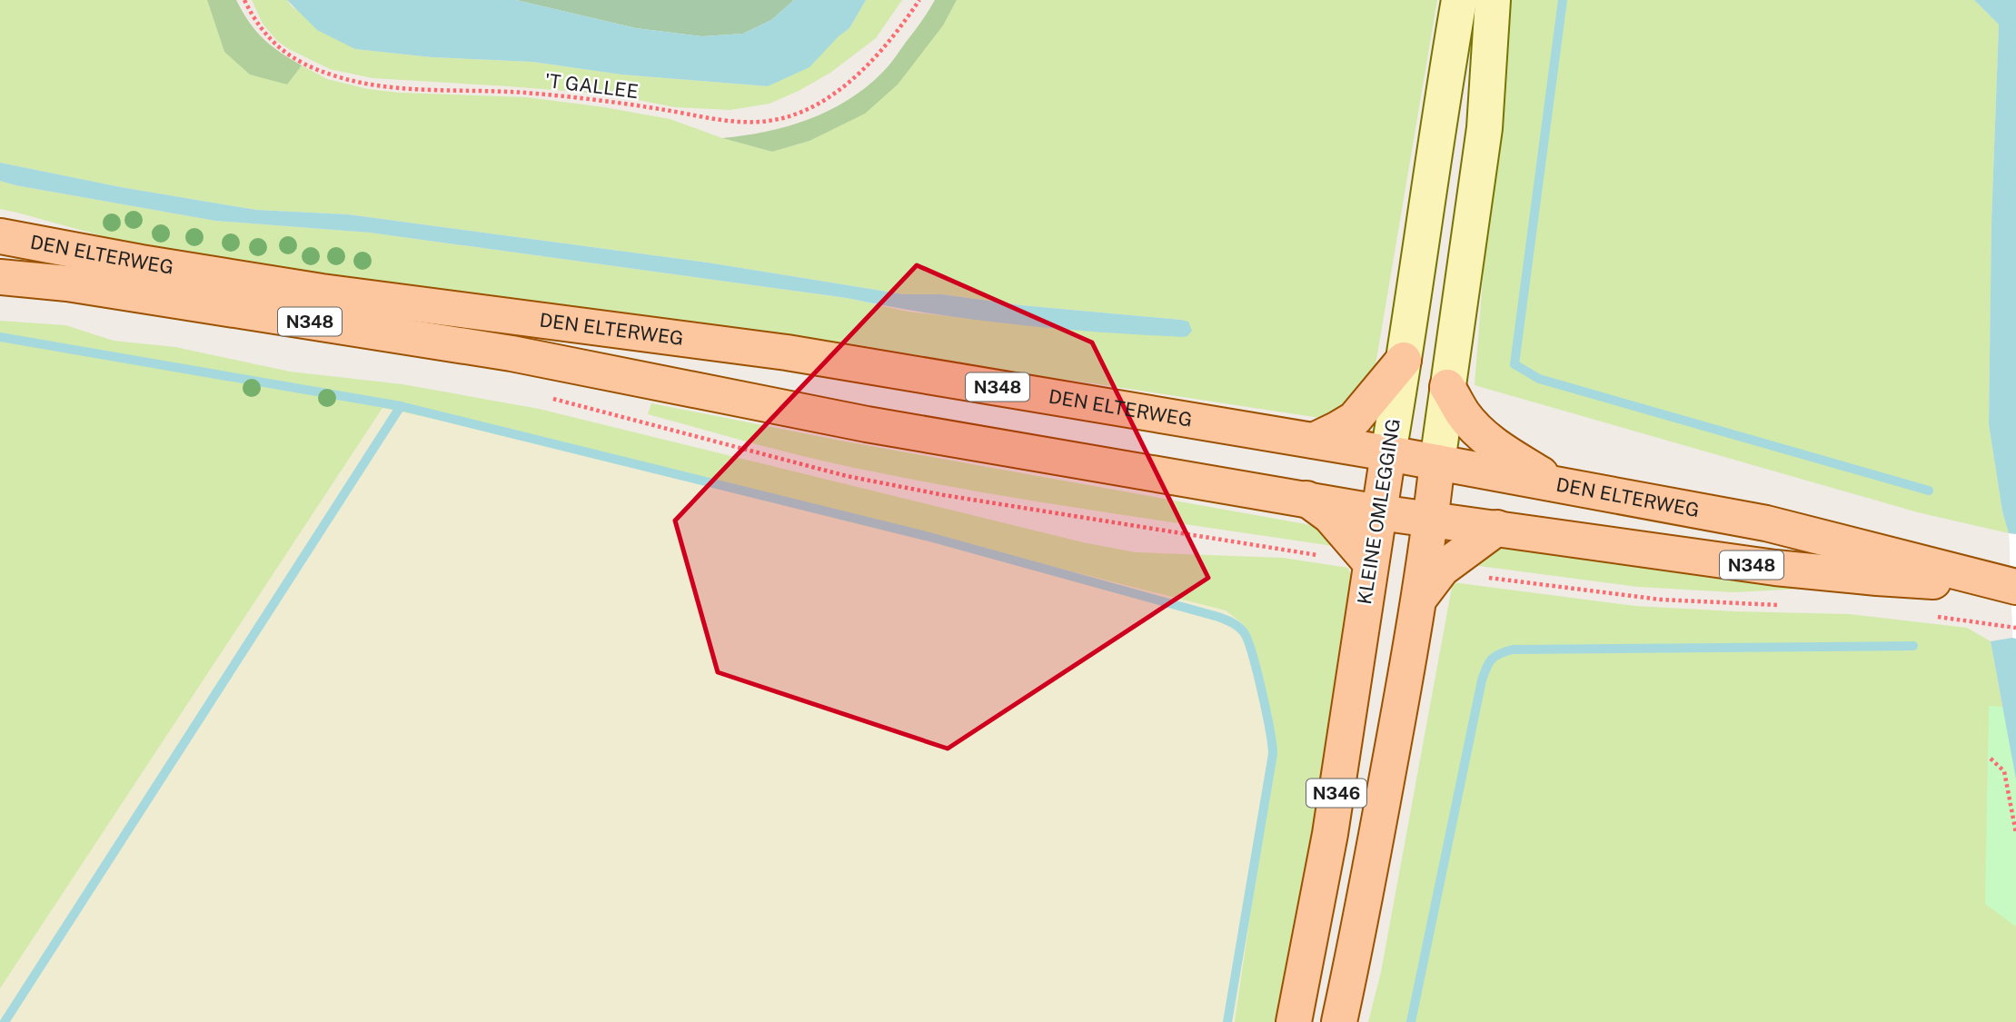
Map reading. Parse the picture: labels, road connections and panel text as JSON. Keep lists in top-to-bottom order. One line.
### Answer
{"streets":{"main road":["DEN ELTERWEG","N348","KLEINE OMLEGGING","N346"],"path":["'T GALLEE"]},"crossings":[["DEN ELTERWEG","KLEINE OMLEGGING"],["DEN ELTERWEG","N346"]]}
